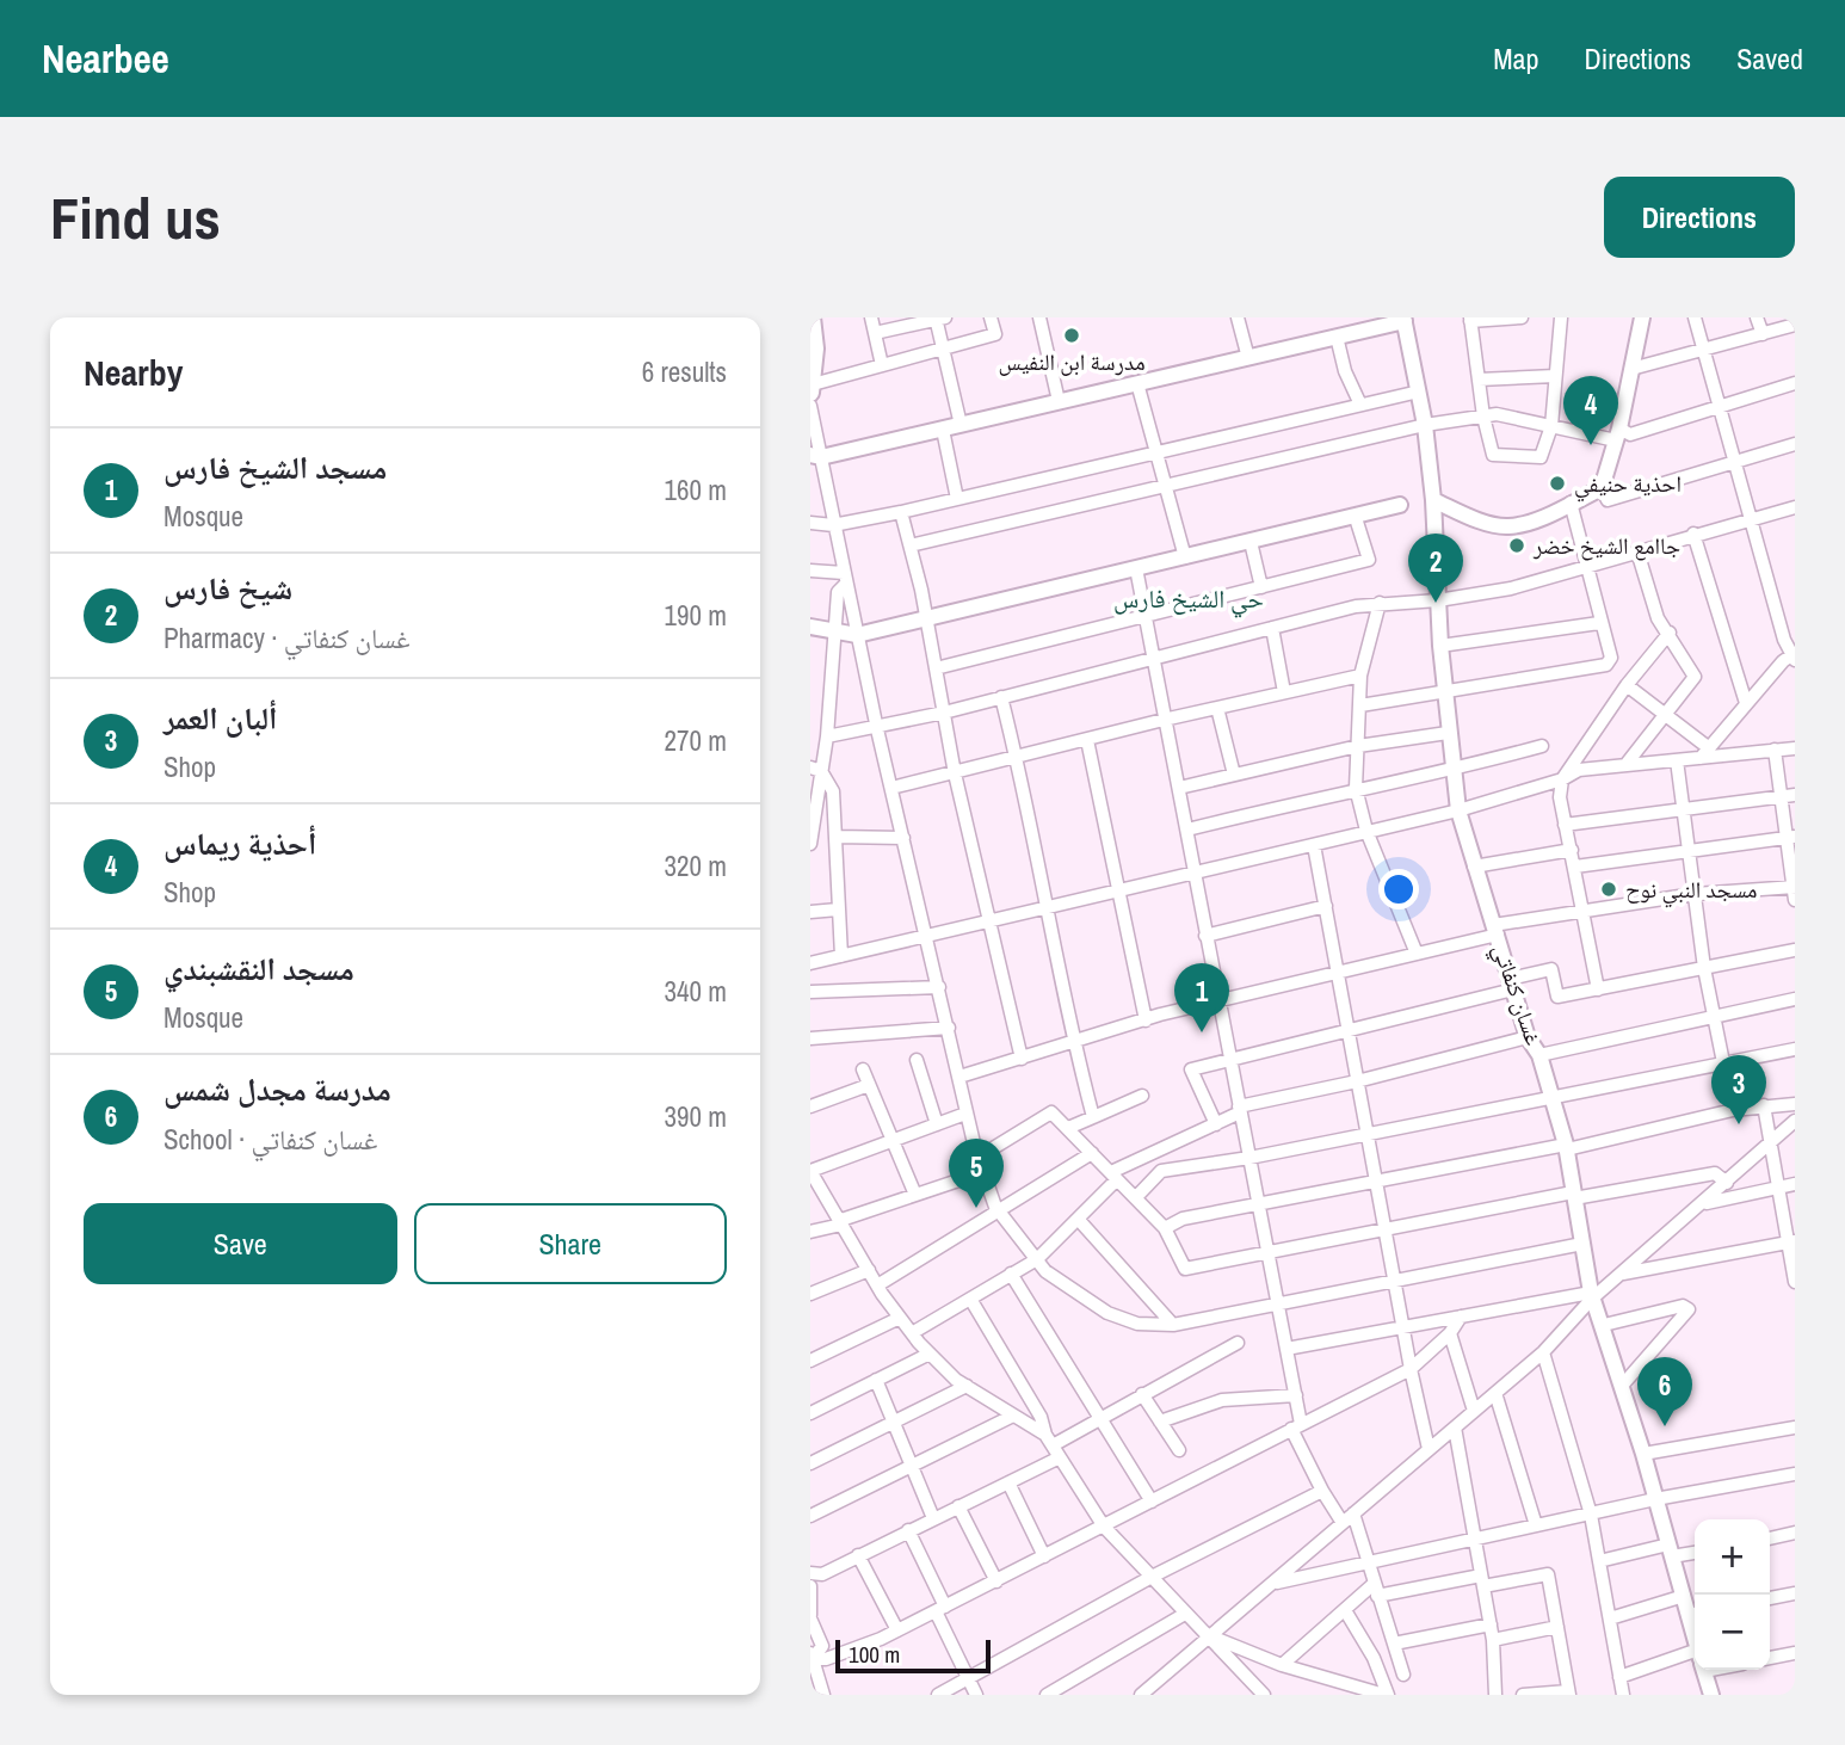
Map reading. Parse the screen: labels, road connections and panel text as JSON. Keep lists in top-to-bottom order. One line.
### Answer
{"streets":{"street":["غسان كنفاتي"]},"districts":["حي الشيخ فارس"],"places":["مدرسة ابن النفيس","احذية حنيفي","جاامع الشيخ خضر","مسجد النبي نوح"],"scale_bar":"100 m","page":{"header":"Nearbee","nav":["Map","Directions","Saved"],"buttons":["Directions",["Save","Share"]],"title":"Find us","heading":["Nearby","6 results"],"pins":["4","2","1","3","5","6"],"list":[{"mark":"1","name":"مسجد الشيخ فارس","note":"Mosque","value":"160 m"},{"mark":"2","name":"شيخ فارس","note":"Pharmacy · غسان كنفاتي","value":"190 m"},{"mark":"3","name":"ألبان العمر","note":"Shop","value":"270 m"},{"mark":"4","name":"أحذية ريماس","note":"Shop","value":"320 m"},{"mark":"5","name":"مسجد النقشبندي","note":"Mosque","value":"340 m"},{"mark":"6","name":"مدرسة مجدل شمس","note":"School · غسان كنفاتي","value":"390 m"}],"map_buttons":["+","−"],"scale":"100 m"}}
